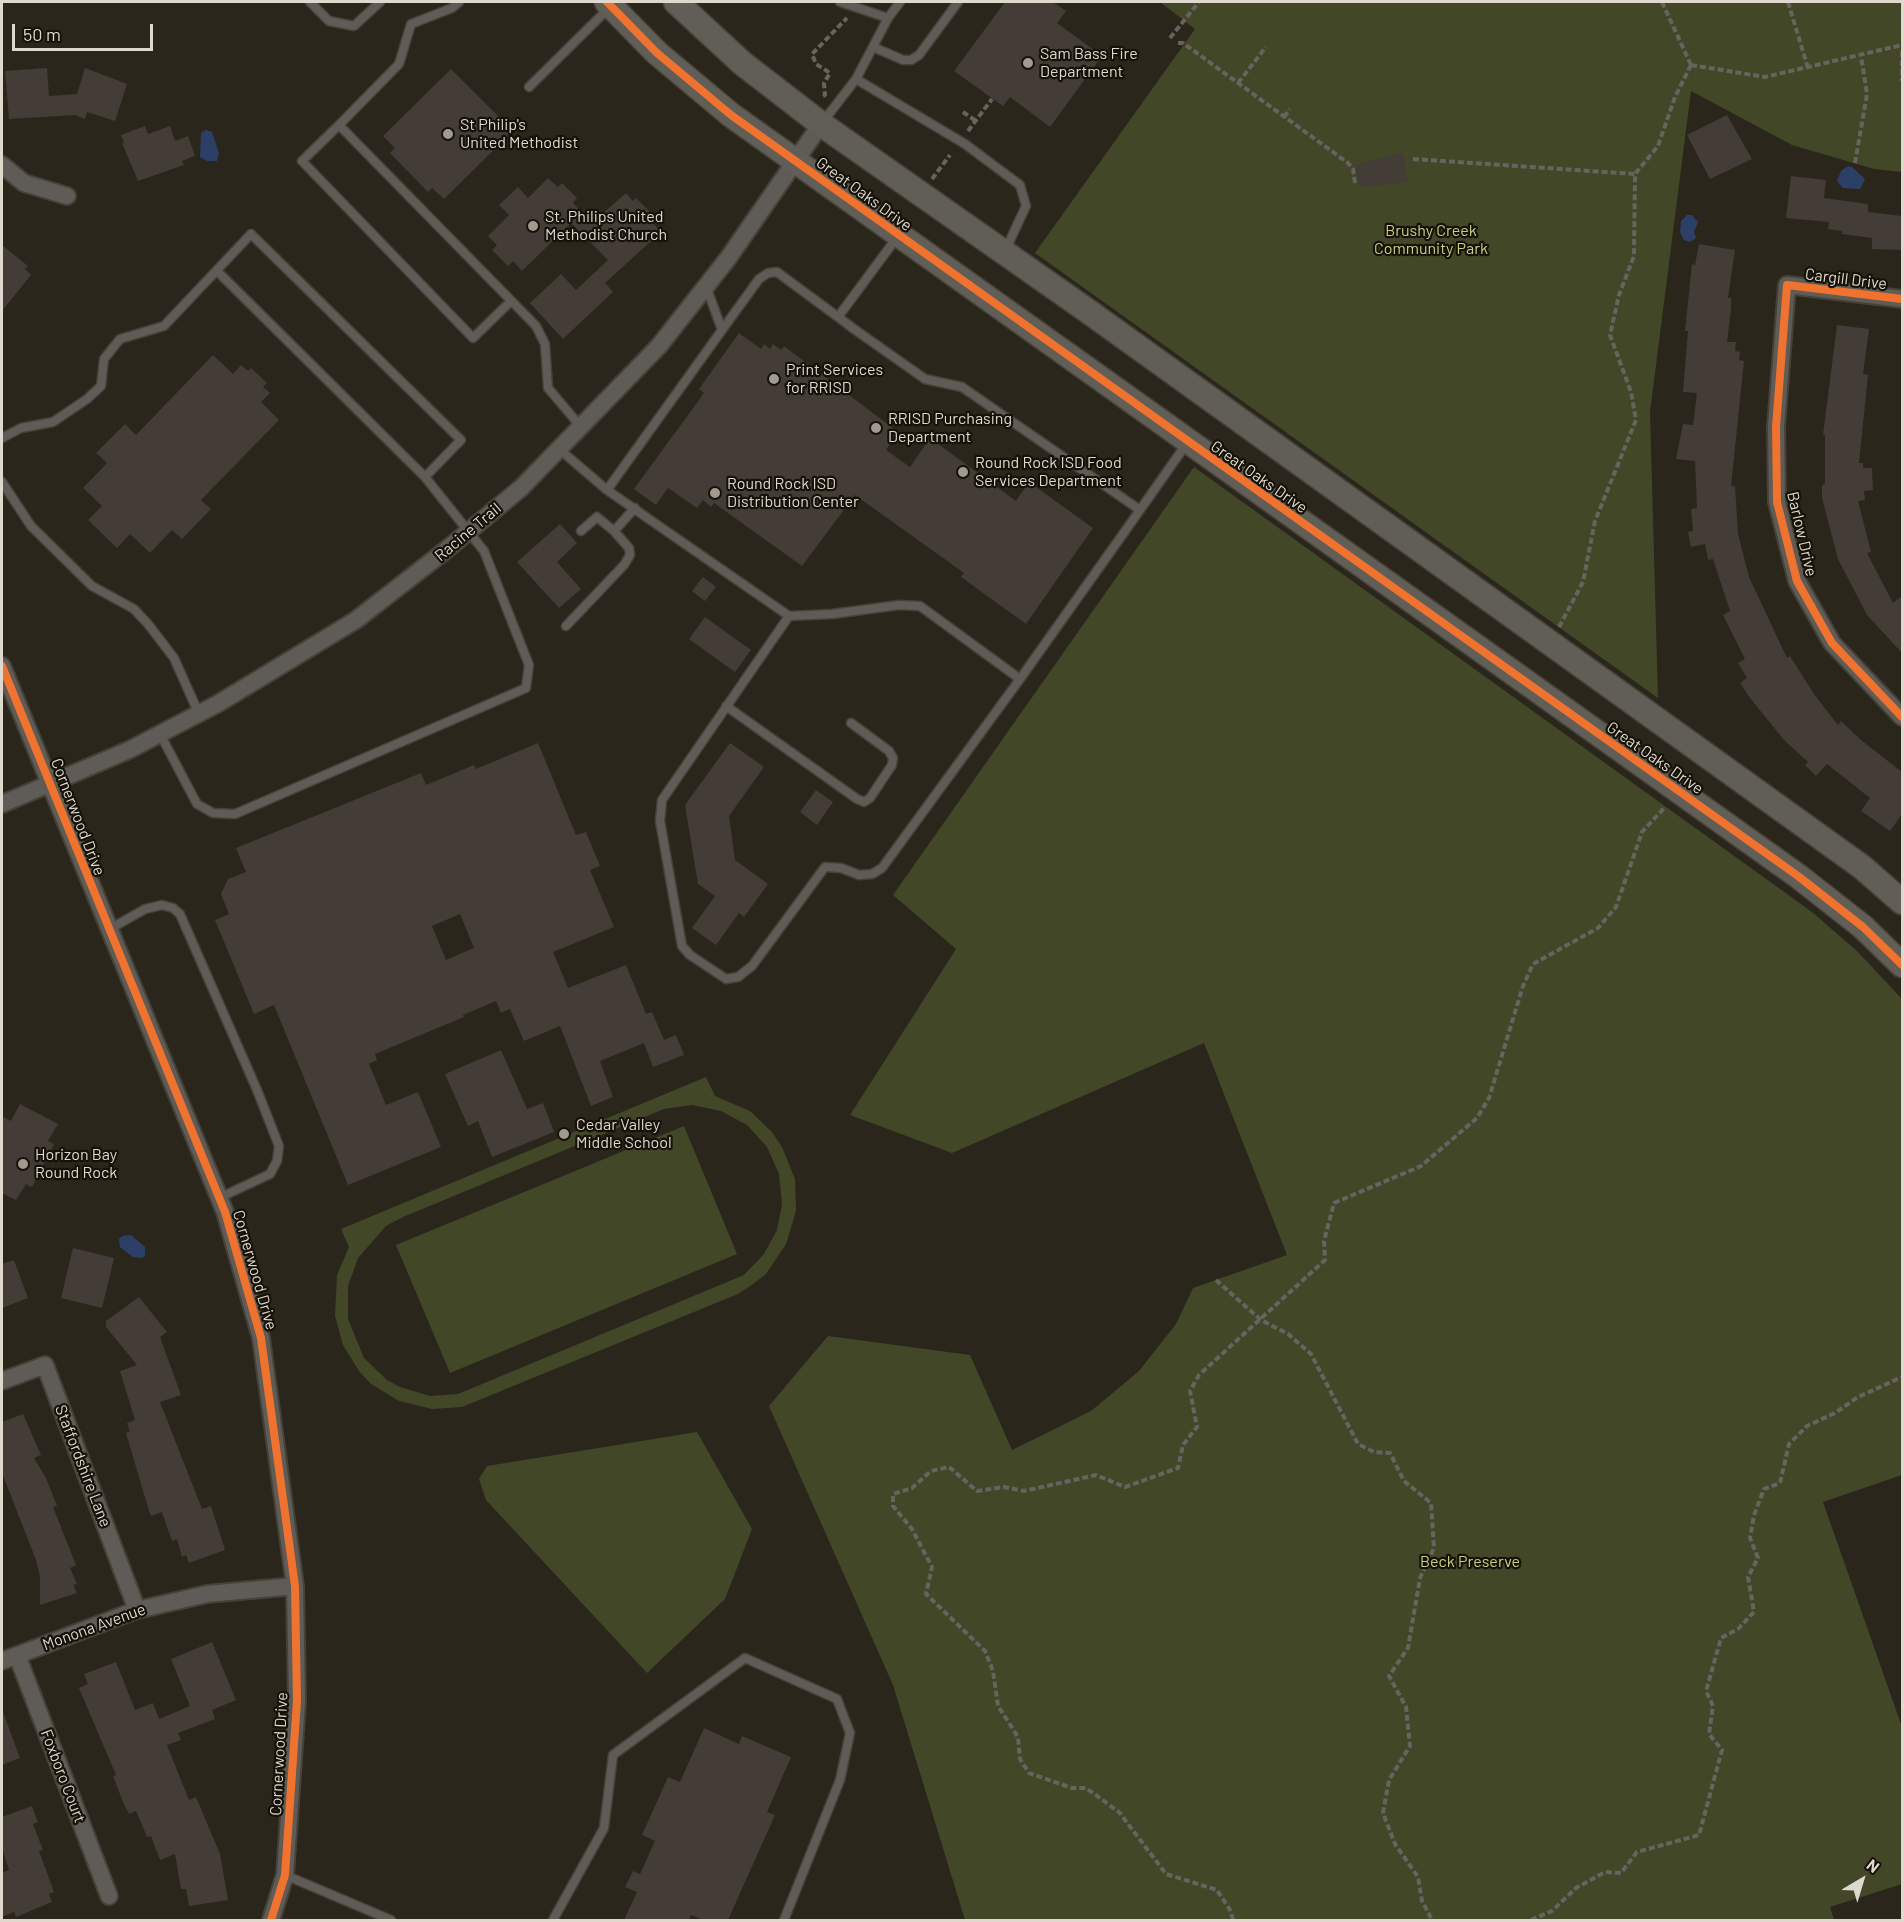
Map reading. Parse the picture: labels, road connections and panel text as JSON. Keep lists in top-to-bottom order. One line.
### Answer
{"streets":{"street":["Great Oaks Drive","Cargill Drive","Racine Trail","Barlow Drive","Cornerwood Drive","Staffordshire Lane","Monona Avenue","Foxboro Court"]},"crossings":[["Great Oaks Drive","Racine Trail"],["Cargill Drive","Barlow Drive"],["Racine Trail","Cornerwood Drive"],["Cornerwood Drive","Monona Avenue"],["Staffordshire Lane","Monona Avenue"],["Monona Avenue","Foxboro Court"]],"parks":["Brushy Creek Community Park","Beck Preserve"],"places":["Sam Bass Fire Department","St Philip's United Methodist","St. Philips United Methodist Church","Print Services for RRISD","RRISD Purchasing Department","Round Rock ISD Food Services Department","Round Rock ISD Distribution Center","Cedar Valley Middle School","Horizon Bay Round Rock"],"scale_bar":"50 m","north":"top right"}
